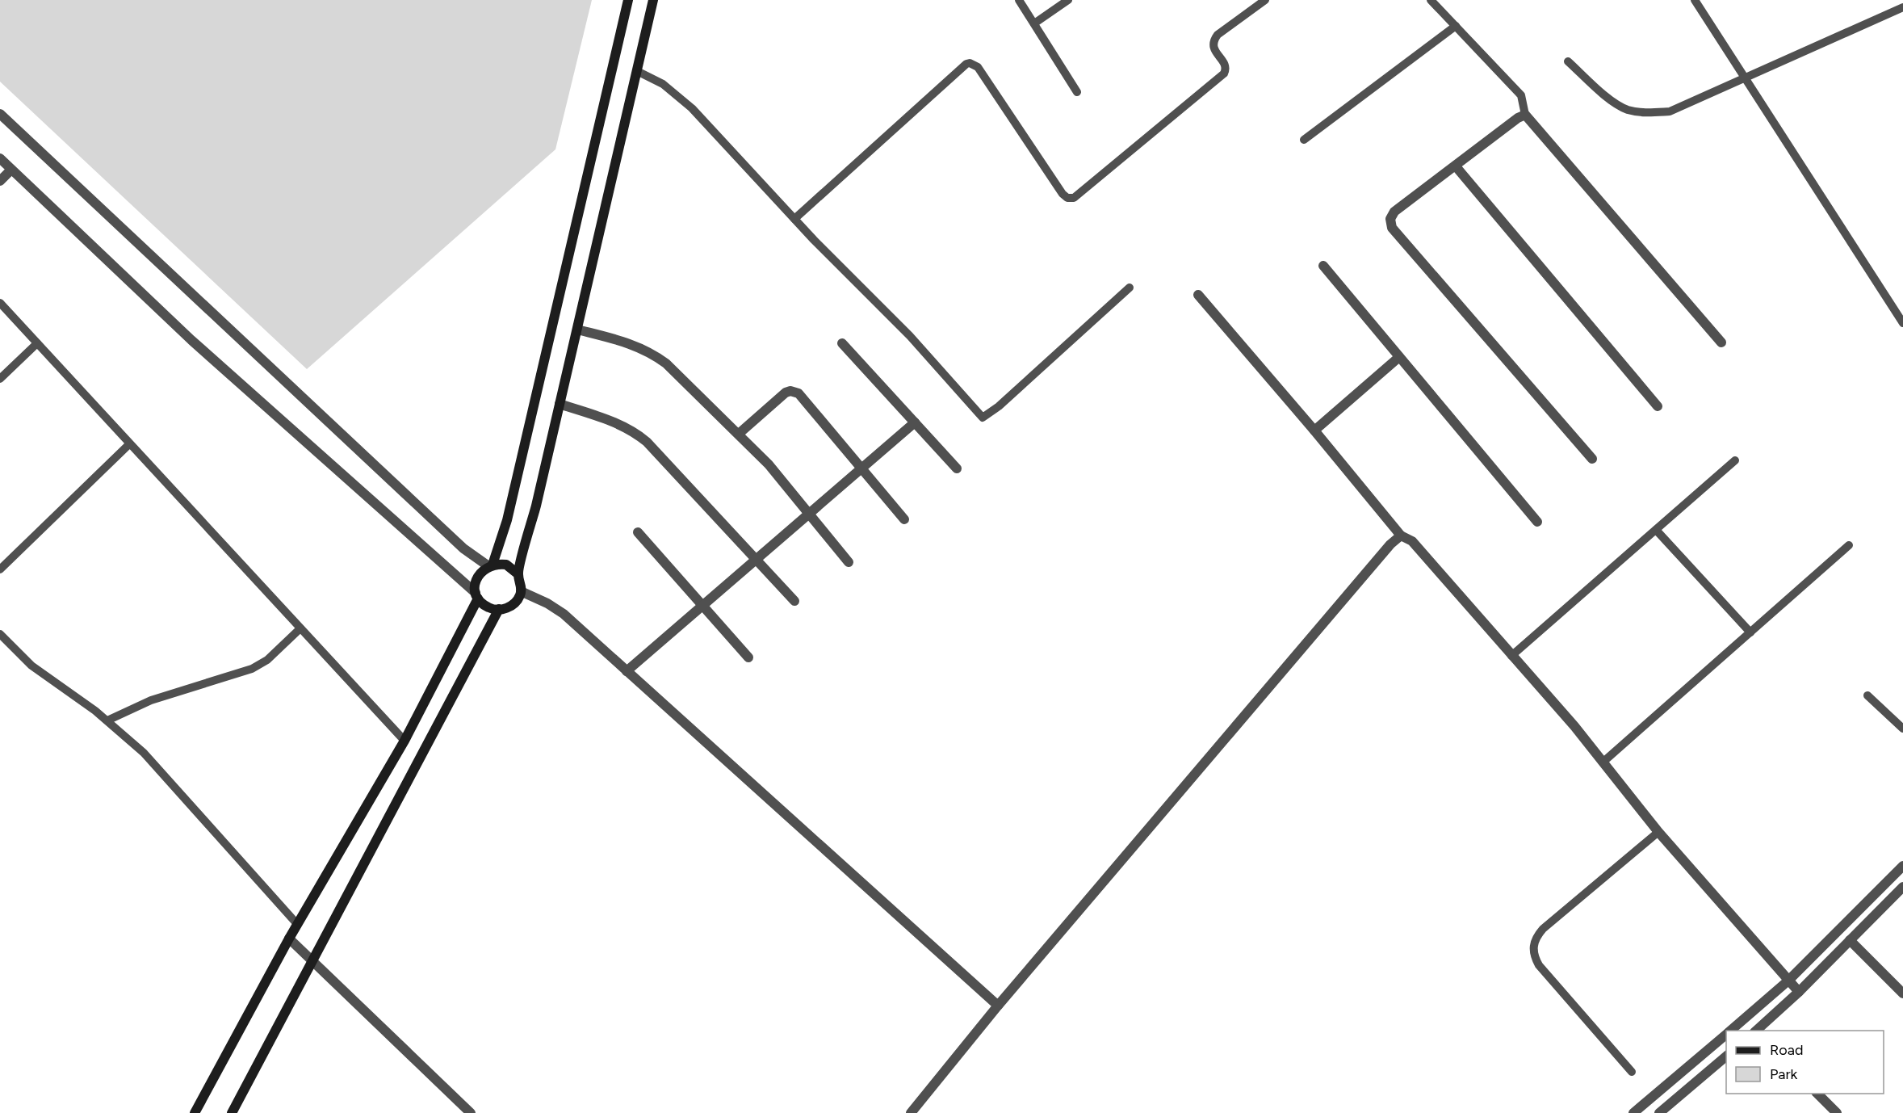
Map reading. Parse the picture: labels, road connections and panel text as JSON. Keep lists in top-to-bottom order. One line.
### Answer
{"legend":["Road","Park"]}
